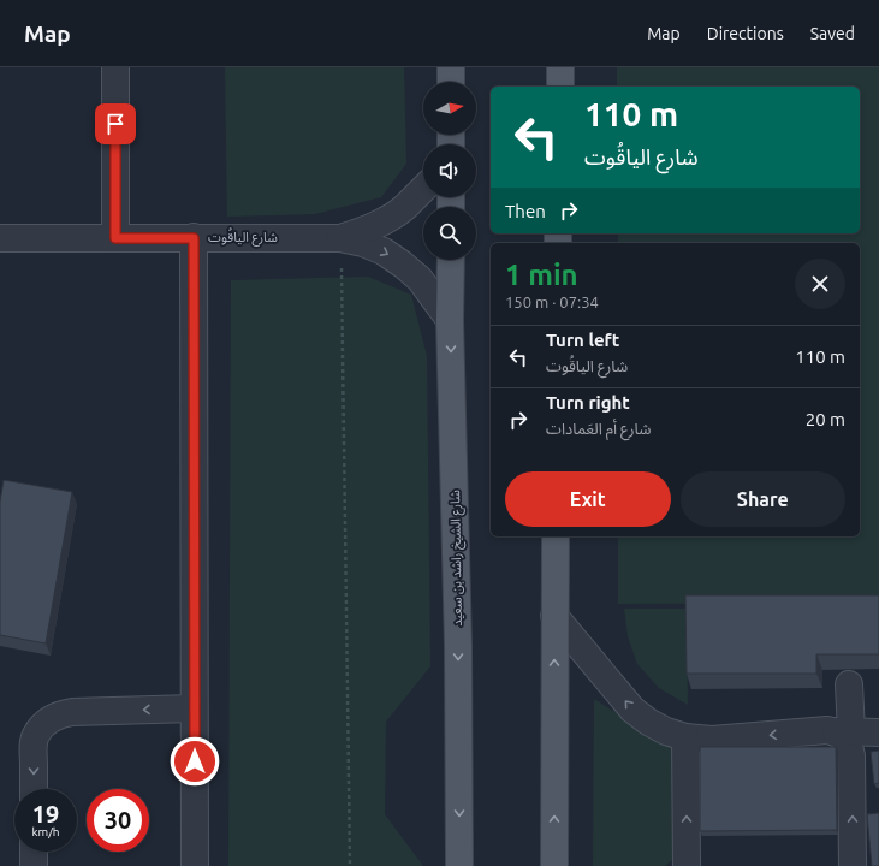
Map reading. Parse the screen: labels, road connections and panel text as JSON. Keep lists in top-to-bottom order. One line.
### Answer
{"streets":{"main road":["شارع الشيخ راشد بن سعيد"],"street":["شارع الياقُوت"]},"crossings":[["شارع الياقُوت","شارع الشيخ راشد بن سعيد"]],"north":"right","page":{"header":"Map","nav":["Map","Directions","Saved"],"turn":["110 m","شارع الياقُوت"],"then":"Then","heading":["1 min","150 m · 07:34"],"list":[{"name":"Turn left","note":"شارع الياقُوت","value":"110 m"},{"name":"Turn right","note":"شارع أم العَمادات","value":"20 m"}],"buttons":["Exit","Share"],"speed":"19 km/h","limit":"30"}}
